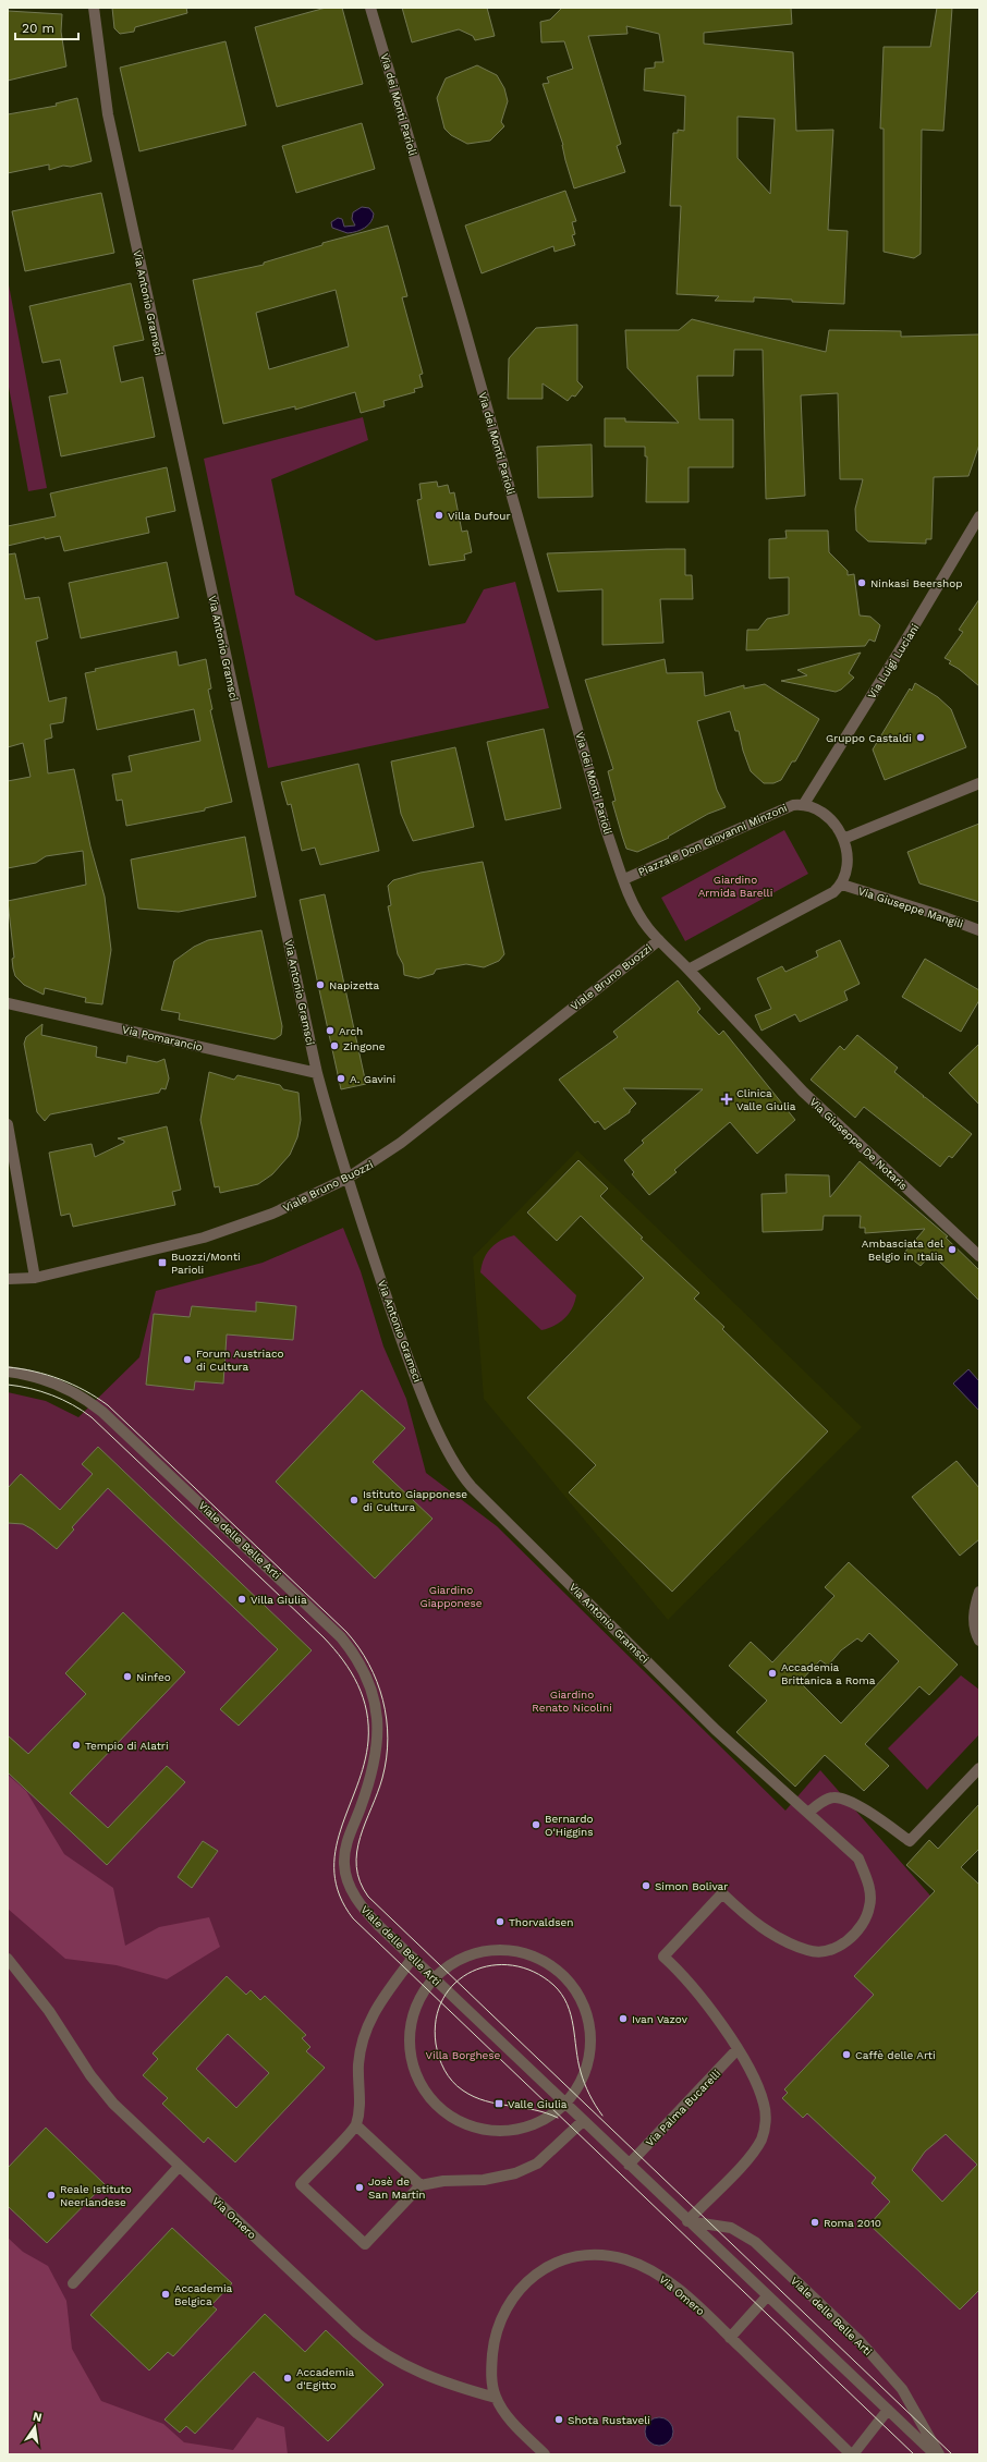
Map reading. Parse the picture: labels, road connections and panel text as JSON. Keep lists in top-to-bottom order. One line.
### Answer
{"streets":{"street":["Via dei Monti Parioli","Via Antonio Gramsci","Via Luigi Luciani","Piazzale Don Giovanni Minzoni","Via Giuseppe Mangili","Viale Bruno Buozzi","Via Pomarancio","Via Giuseppe De Notaris","Viale delle Belle Arti","Via Palma Bucarelli","Via Omero"]},"crossings":[["Via dei Monti Parioli","Piazzale Don Giovanni Minzoni"],["Via Antonio Gramsci","Viale Bruno Buozzi"],["Via Antonio Gramsci","Via Pomarancio"],["Via Antonio Gramsci","Viale delle Belle Arti"],["Via Antonio Gramsci","Via Palma Bucarelli"],["Via Luigi Luciani","Piazzale Don Giovanni Minzoni"],["Piazzale Don Giovanni Minzoni","Viale Bruno Buozzi"],["Piazzale Don Giovanni Minzoni","Via Giuseppe De Notaris"],["Viale delle Belle Arti","Via Palma Bucarelli"]],"parks":["Giardino Armida Barelli","Giardino Giapponese","Giardino Renato Nicolini","Villa Borghese"],"places":{"other":["Villa Dufour","Ninkasi Beershop","Gruppo Castaldi","Napizetta","Arch","Zingone","A. Gavini","Ambasciata del Belgio in Italia","Forum Austriaco di Cultura","Istituto Giapponese di Cultura","Villa Giulia","Accademia Brittanica a Roma","Ninfeo","Tempio di Alatri","Bernardo O'Higgins","Simon Bolivar","Thorvaldsen","Ivan Vazov","Caffè delle Arti","Josè de San Martin","Reale Istituto Neerlandese","Roma 2010","Accademia Belgica","Accademia d'Egitto","Shota Rustaveli"],"health":["Clinica Valle Giulia"],"transit":["Buozzi/Monti Parioli","Valle Giulia"]},"scale_bar":"20 m","north":"top"}
